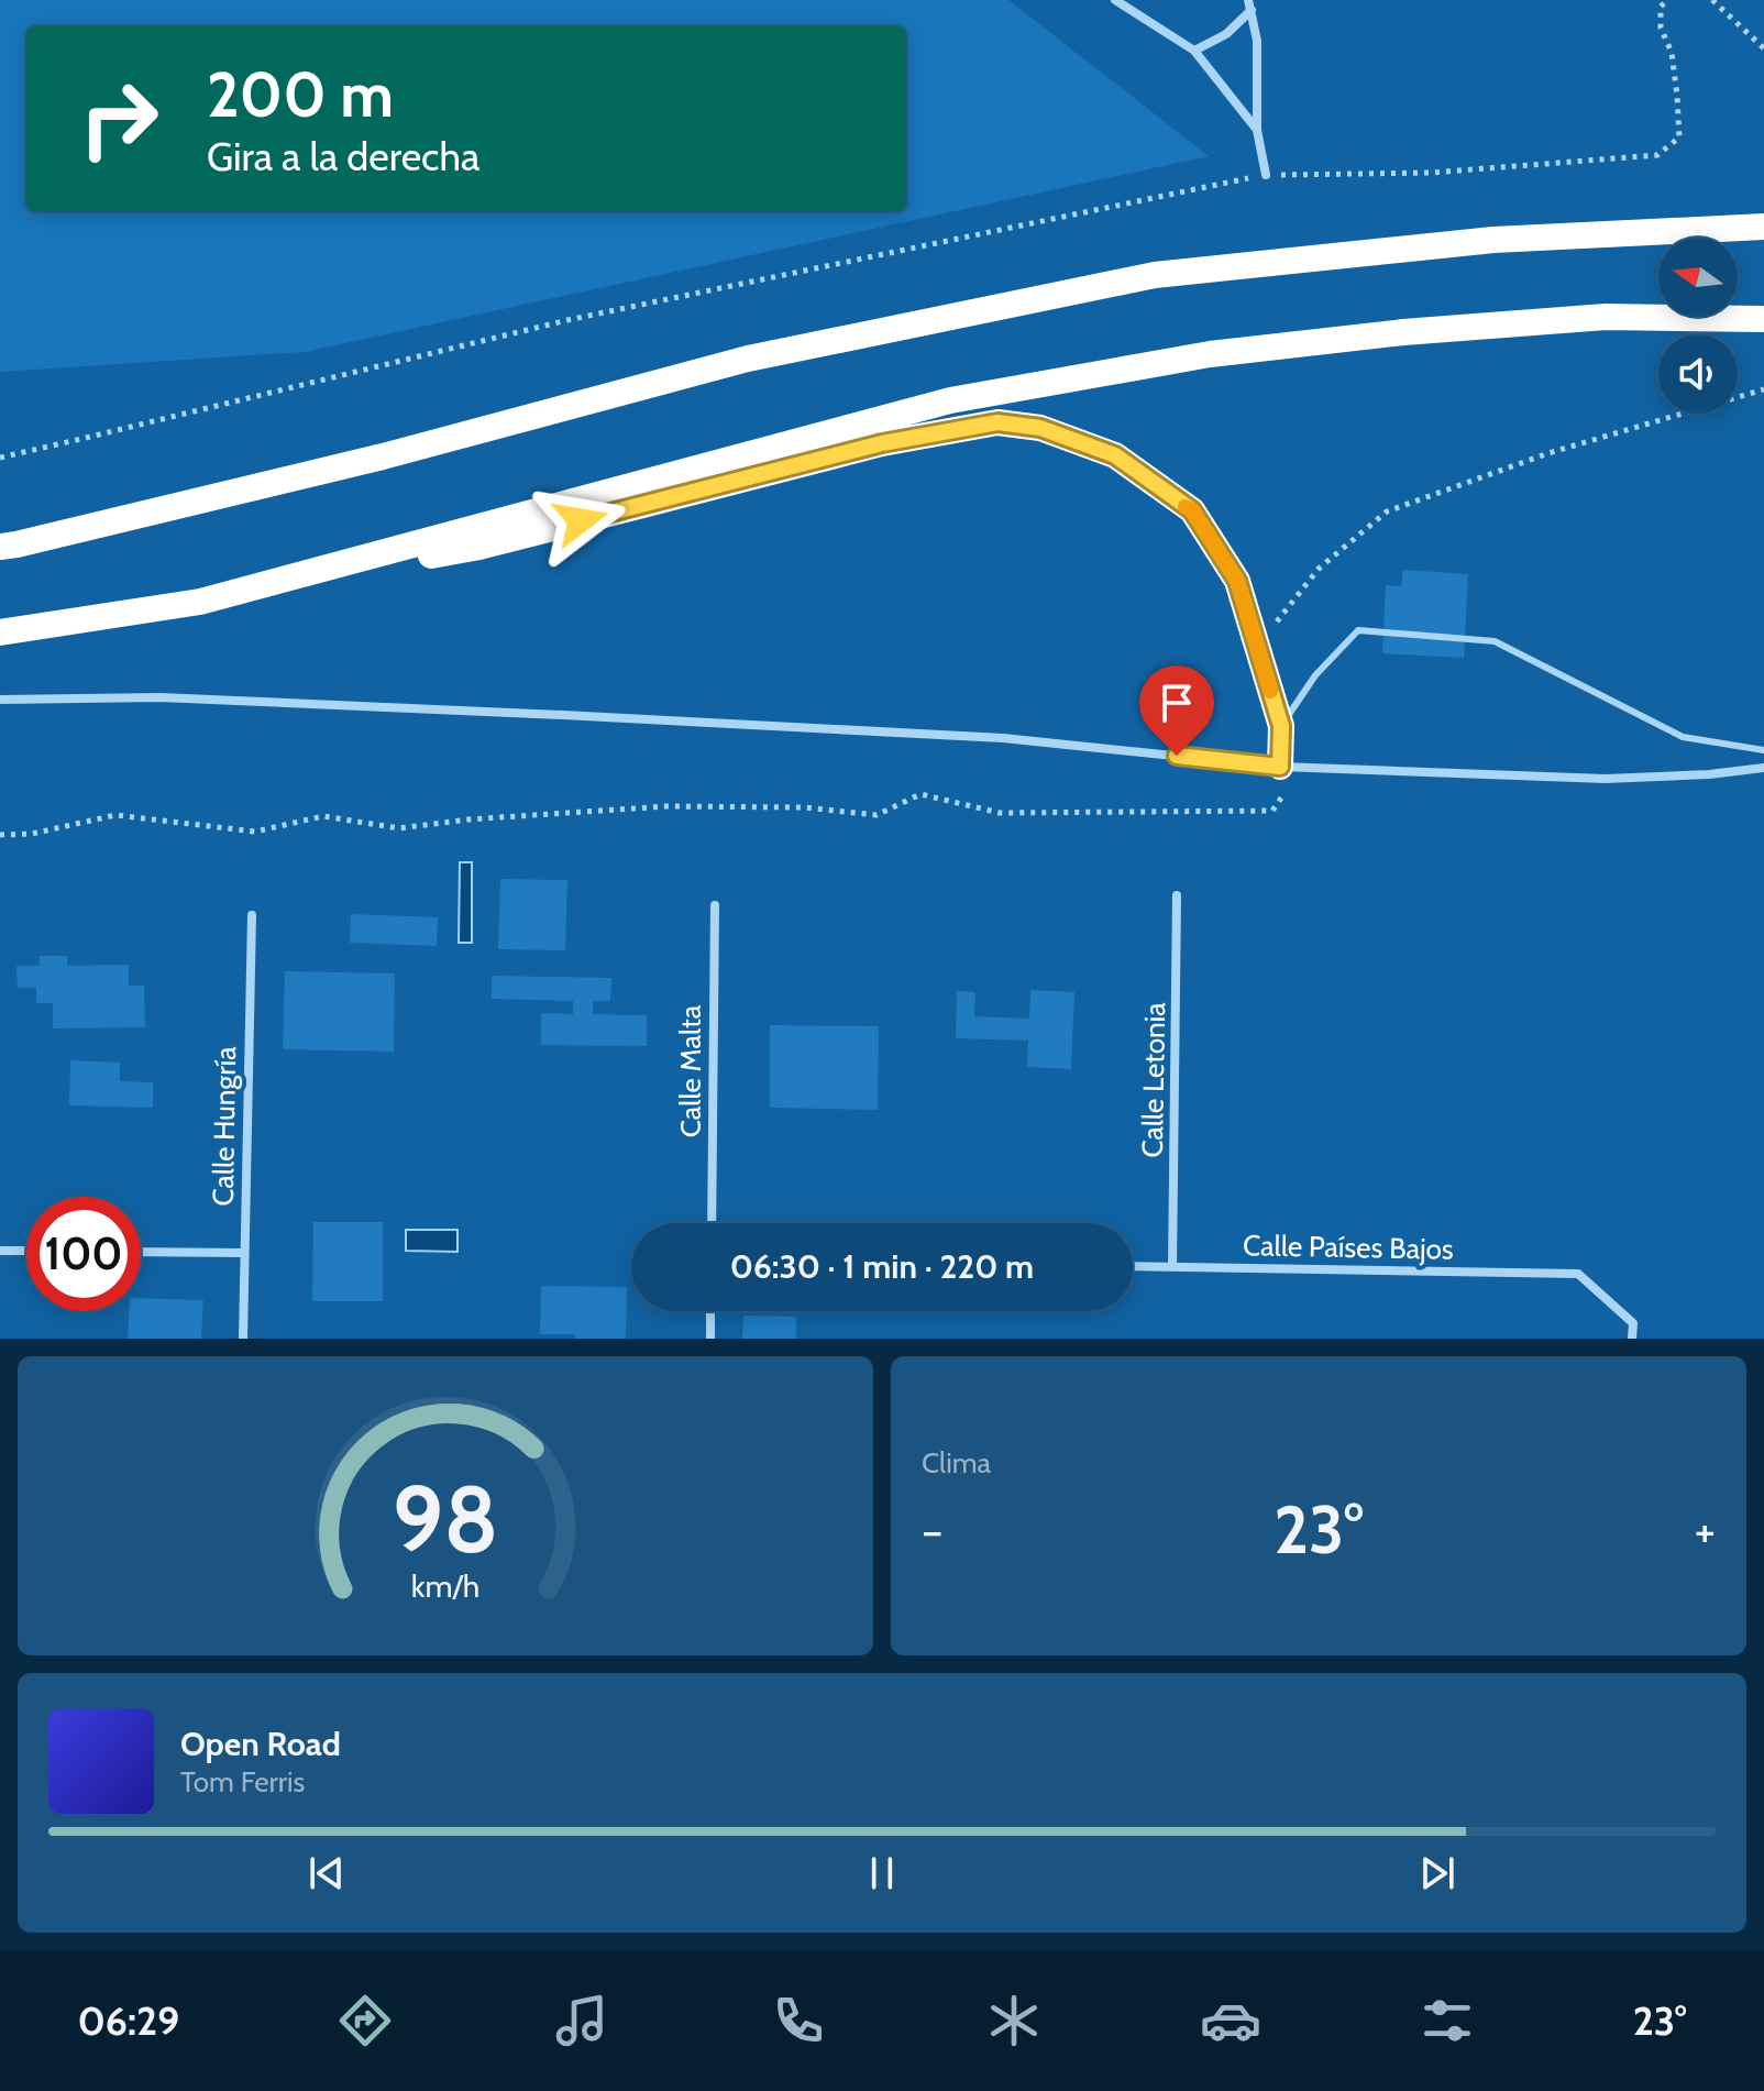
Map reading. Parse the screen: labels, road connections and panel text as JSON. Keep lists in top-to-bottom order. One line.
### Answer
{"streets":{"street":["Calle Malta","Calle Letonia","Calle Hungría","Calle Países Bajos"]},"crossings":[["Calle Letonia","Calle Países Bajos"]],"north":"left","page":{"turn":["200 m","Gira a la derecha"],"limit":"100","trip":"06:30 · 1 min · 220 m","tile":"Clima","heat":["−","23°","+"],"song":["Open Road","Tom Ferris"],"tabs":["06:29","23°"],"gauge":["98","km/h"]}}
